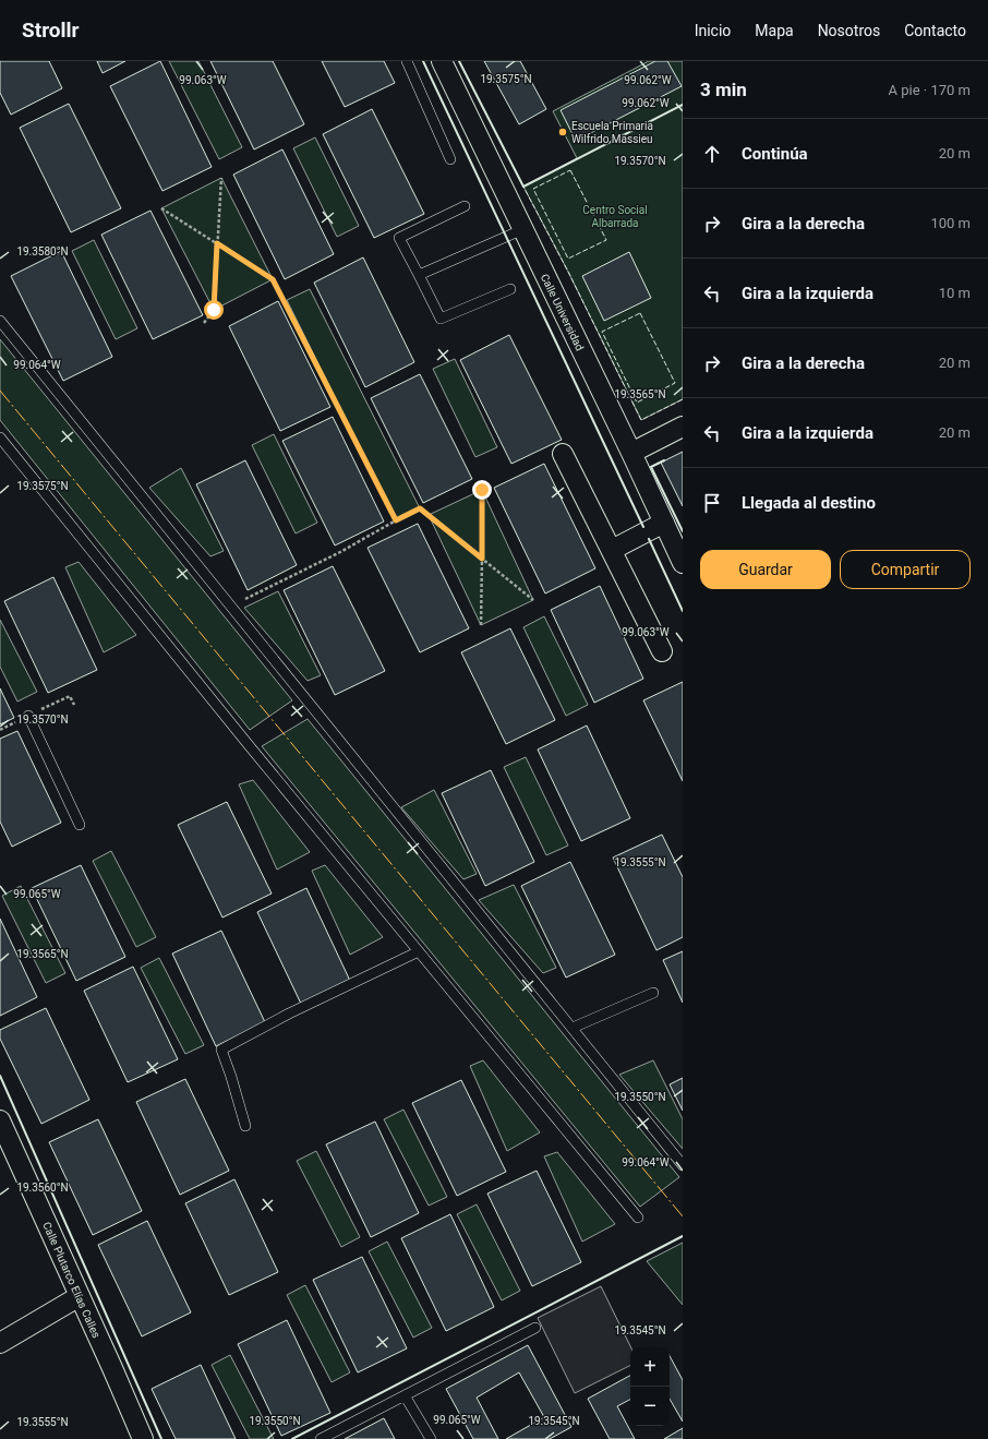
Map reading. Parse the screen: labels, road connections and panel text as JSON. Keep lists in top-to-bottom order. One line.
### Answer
{"streets":{"street":["Calle Universidad","Calle Plutarco Elías Calles"]},"parks":["Centro Social Albarrada"],"places":["Escuela Primaria Wilfrido Massieu"],"page":{"header":"Strollr","nav":["Inicio","Mapa","Nosotros","Contacto"],"heading":["3 min","A pie · 170 m"],"list":[["Continúa","20 m"],["Gira a la derecha","100 m"],["Gira a la izquierda","10 m"],["Gira a la derecha","20 m"],["Gira a la izquierda","20 m"],"Llegada al destino"],"buttons":["Guardar","Compartir"],"map_buttons":["+","−"]},"coordinates":["19.3575°N","99.063°W","99.062°W","19.3570°N","19.3580°N","99.064°W","19.3565°N","19.3555°N","99.065°W","19.3550°N","19.3560°N","19.3545°N"]}
